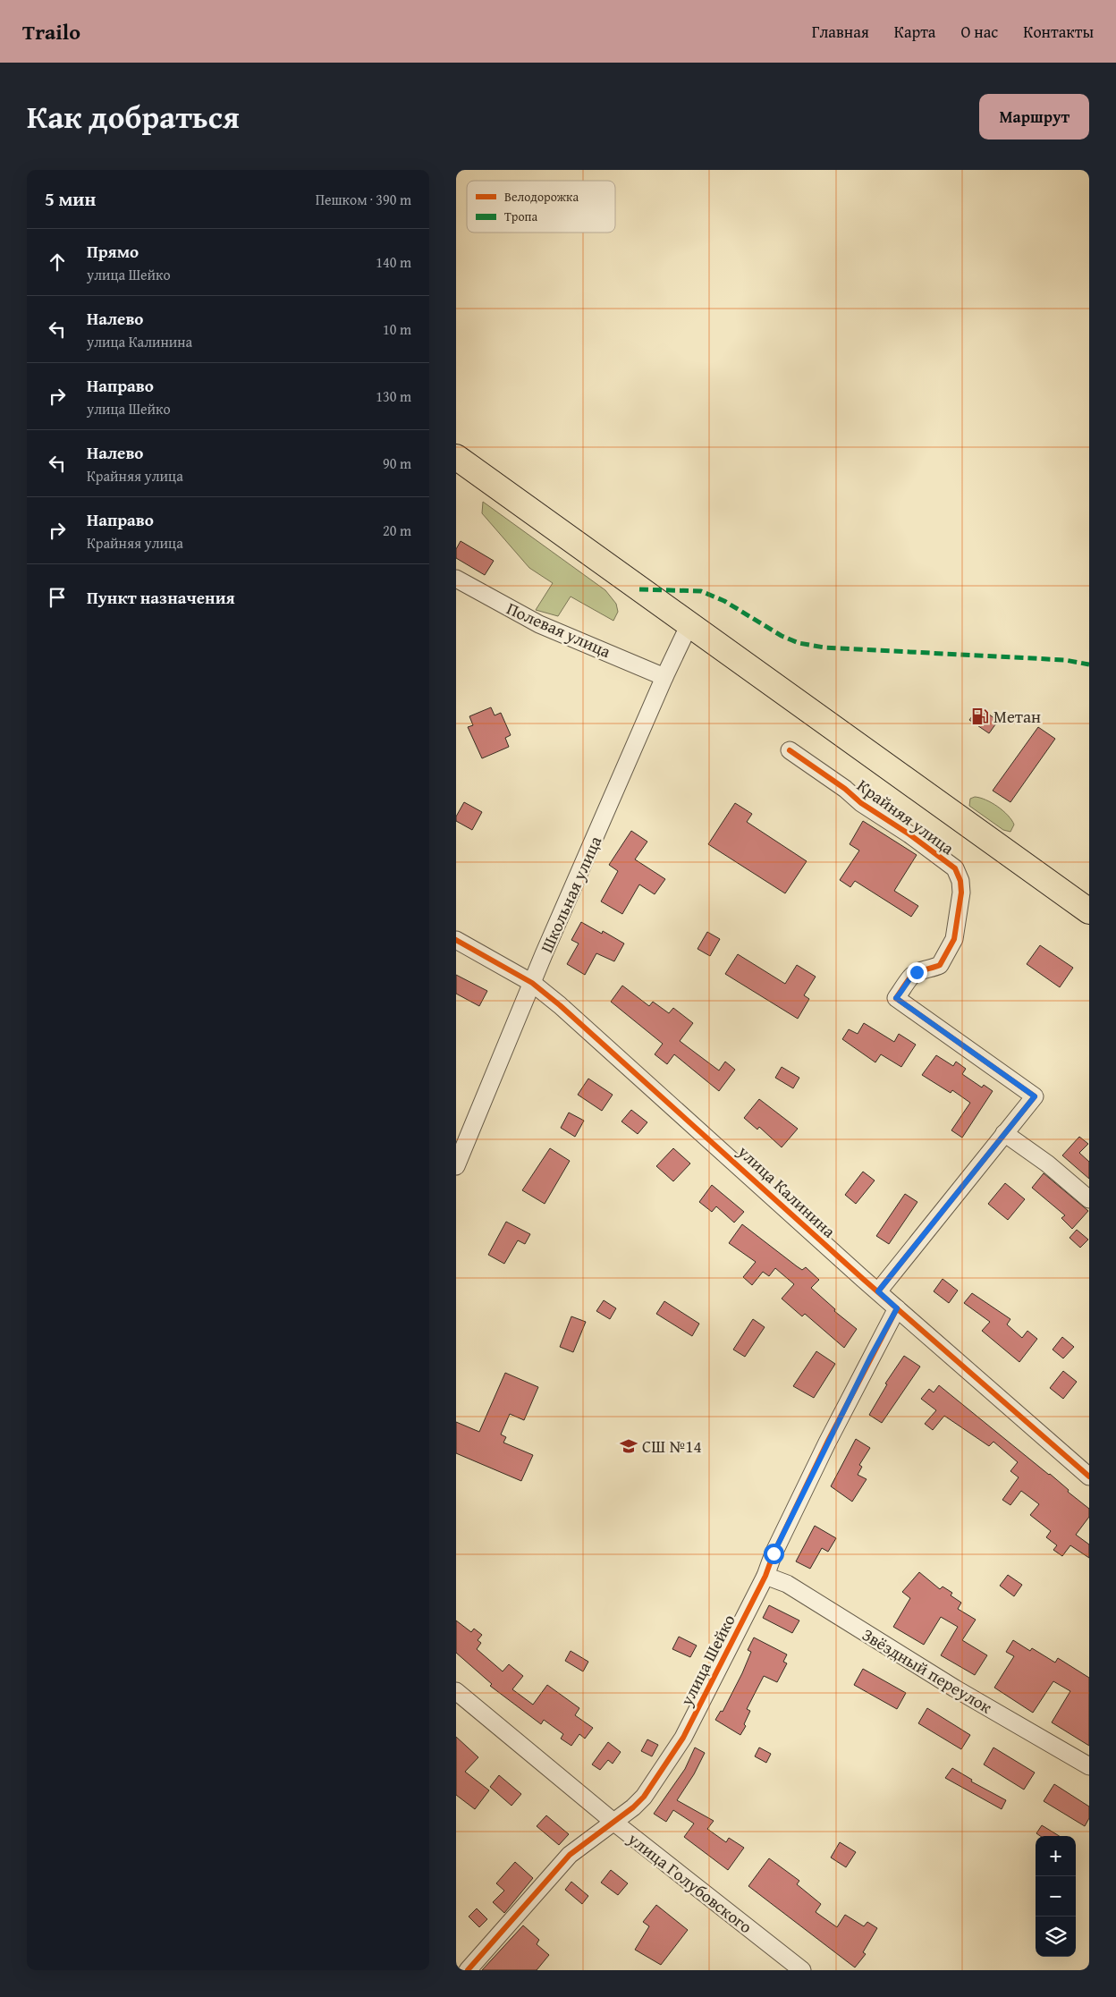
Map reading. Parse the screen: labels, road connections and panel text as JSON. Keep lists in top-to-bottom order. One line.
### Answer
{"streets":{"street":["Полевая улица","Крайняя улица","Школьная улица","улица Калинина","улица Шейко","Звёздный переулок","улица Голубовского"]},"crossings":[["Полевая улица","Школьная улица"],["Школьная улица","улица Калинина"],["улица Калинина","улица Шейко"],["улица Шейко","Звёздный переулок"],["улица Шейко","улица Голубовского"]],"places":{"fuel station":["Метан"],"school or university":["СШ №14"]},"legend":["Велодорожка","Тропа"],"page":{"header":"Trailo","nav":["Главная","Карта","О нас","Контакты"],"title":"Как добраться","buttons":"Маршрут","heading":["5 мин","Пешком · 390 m"],"list":[["Прямо","улица Шейко","140 m"],["Налево","улица Калинина","10 m"],["Направо","улица Шейко","130 m"],["Налево","Крайняя улица","90 m"],["Направо","Крайняя улица","20 m"],"Пункт назначения"],"map_buttons":["+","−"]}}
